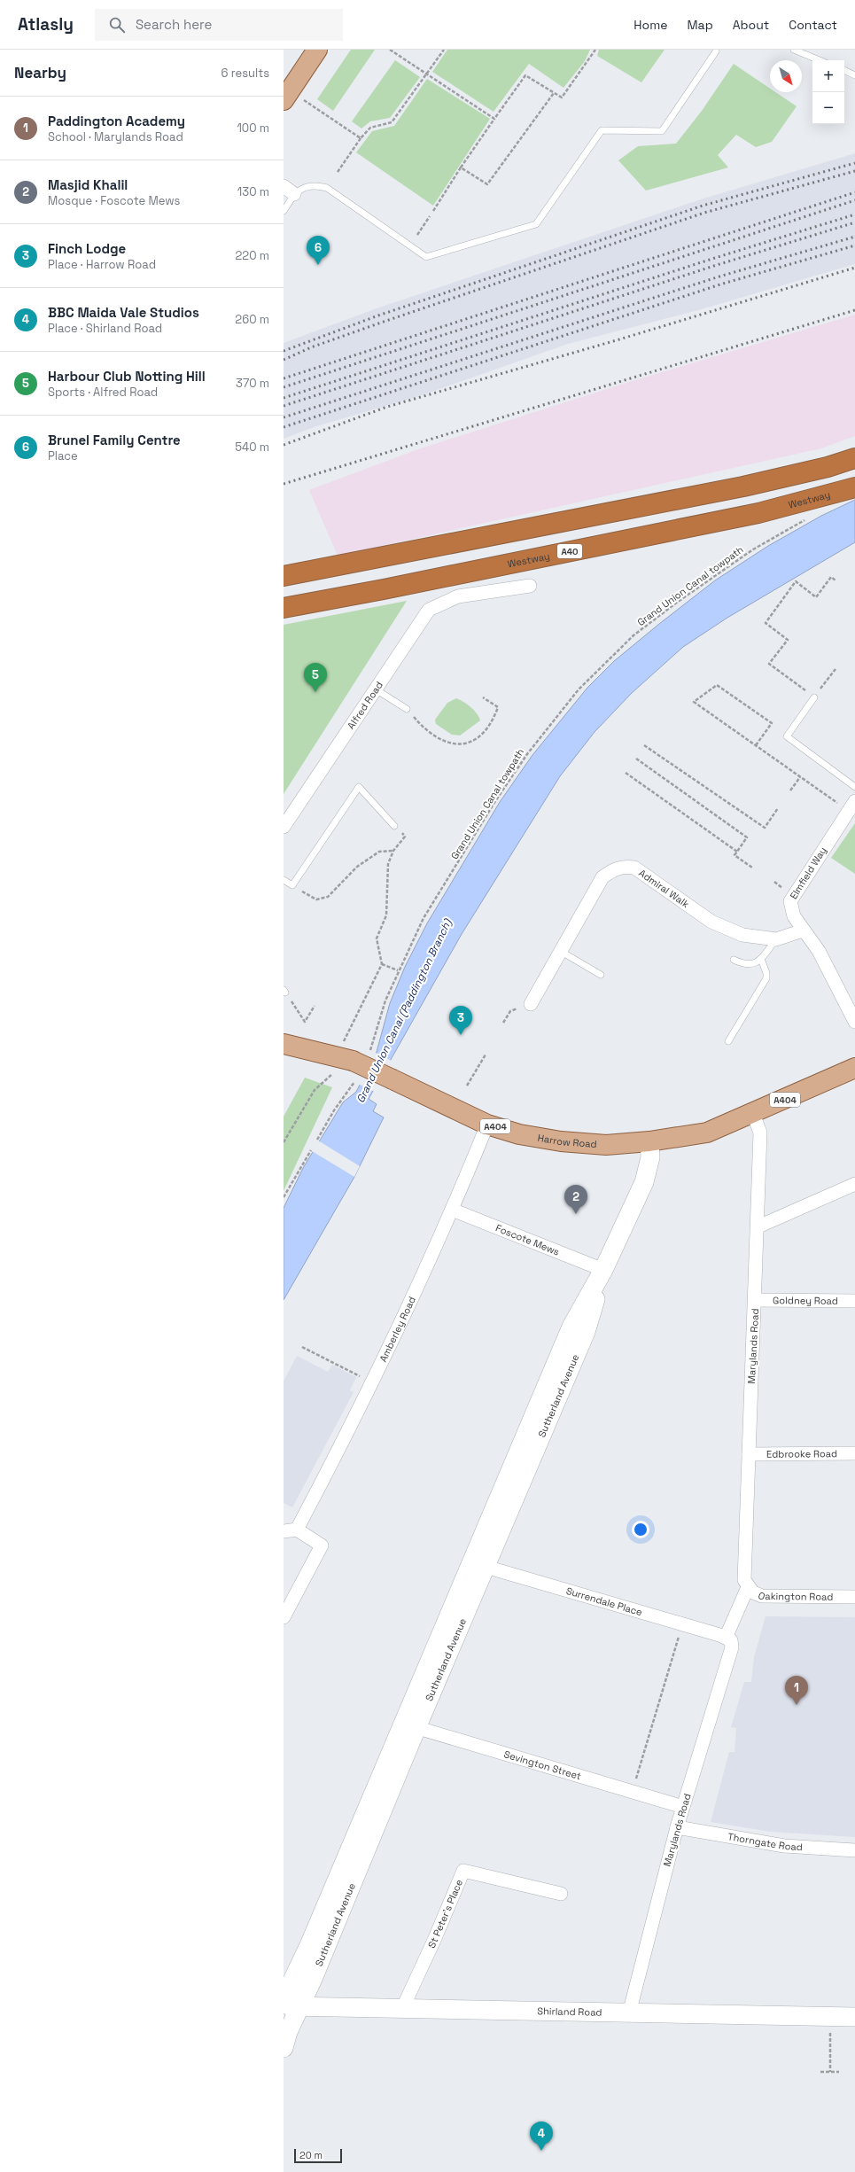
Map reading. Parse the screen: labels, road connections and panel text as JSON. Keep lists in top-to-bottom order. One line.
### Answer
{"streets":{"highway":["Westway","A40"],"main road":["A404","Harrow Road"],"street":["Alfred Road","Elmfield Way","Admiral Walk","Foscote Mews","Goldney Road","Amberley Road","Marylands Road","Sutherland Avenue","Edbrooke Road","Oakington Road","Surrendale Place","Sevington Street","Thorngate Road","St Peter's Place","Shirland Road"],"path":["Grand Union Canal towpath"]},"crossings":[["Elmfield Way","Admiral Walk"],["Harrow Road","Amberley Road"],["Harrow Road","Marylands Road"],["Harrow Road","Sutherland Avenue"],["Foscote Mews","Amberley Road"],["Foscote Mews","Sutherland Avenue"],["Goldney Road","Marylands Road"],["Marylands Road","Edbrooke Road"],["Marylands Road","Oakington Road"],["Marylands Road","Surrendale Place"],["Marylands Road","Sevington Street"],["Marylands Road","Thorngate Road"],["Marylands Road","Shirland Road"],["Sutherland Avenue","Surrendale Place"],["Sutherland Avenue","Sevington Street"],["Sutherland Avenue","Shirland Road"],["St Peter's Place","Shirland Road"]],"water":["Grand Union Canal (Paddington Branch)"],"scale_bar":"20 m","north":"bottom right","page":{"header":"Atlasly","search":"Search here","nav":["Home","Map","About","Contact"],"heading":["Nearby","6 results"],"map_buttons":["+","−"],"list":[{"mark":"1","name":"Paddington Academy","note":"School · Marylands Road","value":"100 m"},{"mark":"2","name":"Masjid Khalil","note":"Mosque · Foscote Mews","value":"130 m"},{"mark":"3","name":"Finch Lodge","note":"Place · Harrow Road","value":"220 m"},{"mark":"4","name":"BBC Maida Vale Studios","note":"Place · Shirland Road","value":"260 m"},{"mark":"5","name":"Harbour Club Notting Hill","note":"Sports · Alfred Road","value":"370 m"},{"mark":"6","name":"Brunel Family Centre","note":"Place","value":"540 m"}],"pins":["6","5","3","2","1","4"],"scale":"20 m"}}
